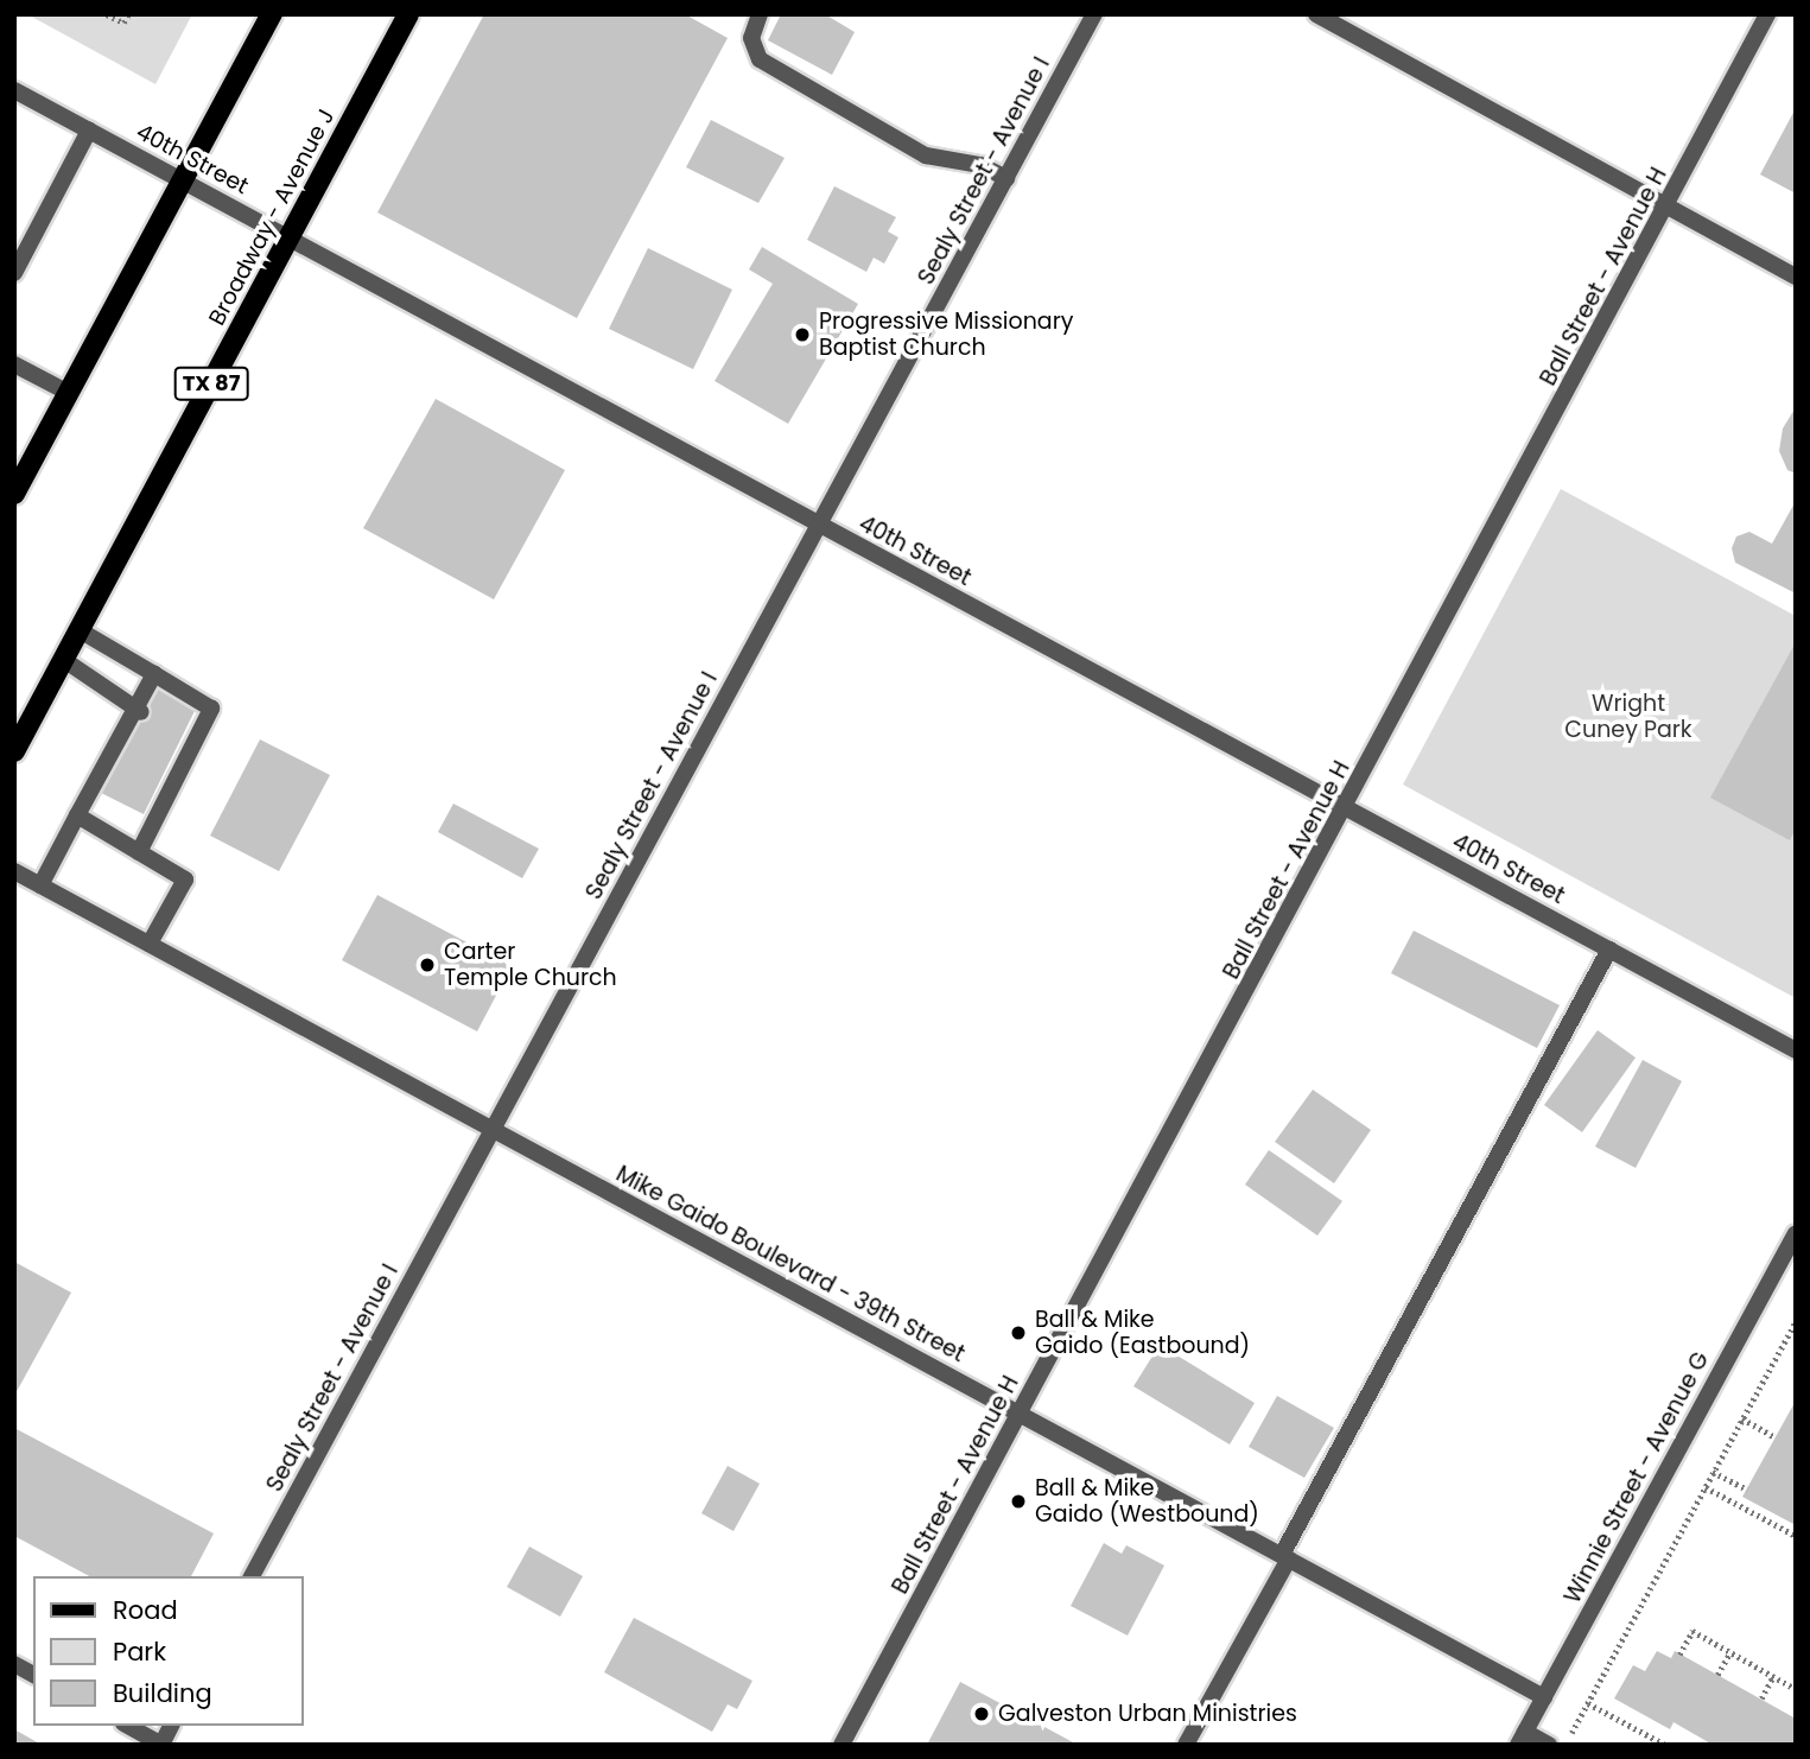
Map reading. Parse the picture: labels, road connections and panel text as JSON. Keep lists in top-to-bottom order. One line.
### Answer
{"streets":{"main road":["Broadway - Avenue J","TX 87"],"street":["40th Street","Sealy Street - Avenue I","Ball Street - Avenue H","Mike Gaido Boulevard - 39th Street","Winnie Street - Avenue G"]},"crossings":[["40th Street","Sealy Street - Avenue I"],["40th Street","Broadway - Avenue J"],["40th Street","Ball Street - Avenue H"],["Sealy Street - Avenue I","Mike Gaido Boulevard - 39th Street"],["Ball Street - Avenue H","Mike Gaido Boulevard - 39th Street"],["Mike Gaido Boulevard - 39th Street","Winnie Street - Avenue G"]],"parks":["Wright Cuney Park"],"places":["Progressive Missionary Baptist Church","Carter Temple Church","Ball & Mike Gaido (Eastbound)","Ball & Mike Gaido (Westbound)","Galveston Urban Ministries"],"legend":["Road","Park","Building"]}
